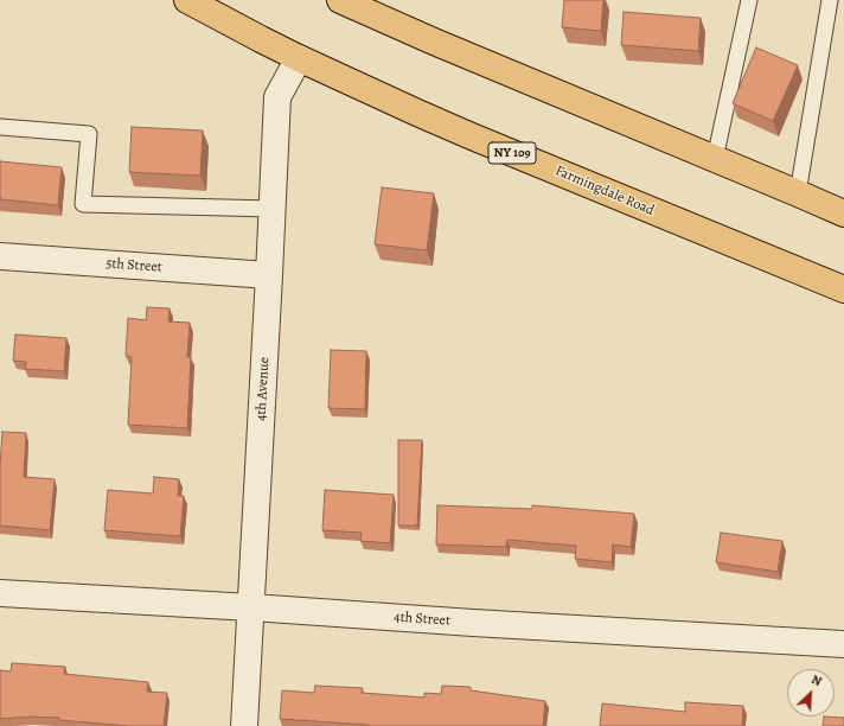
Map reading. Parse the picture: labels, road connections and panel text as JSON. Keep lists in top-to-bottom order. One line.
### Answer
{"streets":{"main road":["NY 109","Farmingdale Road"],"street":["5th Street","4th Avenue","4th Street"]},"crossings":[["Farmingdale Road","4th Avenue"],["5th Street","4th Avenue"],["4th Avenue","4th Street"]],"north":"top right"}
